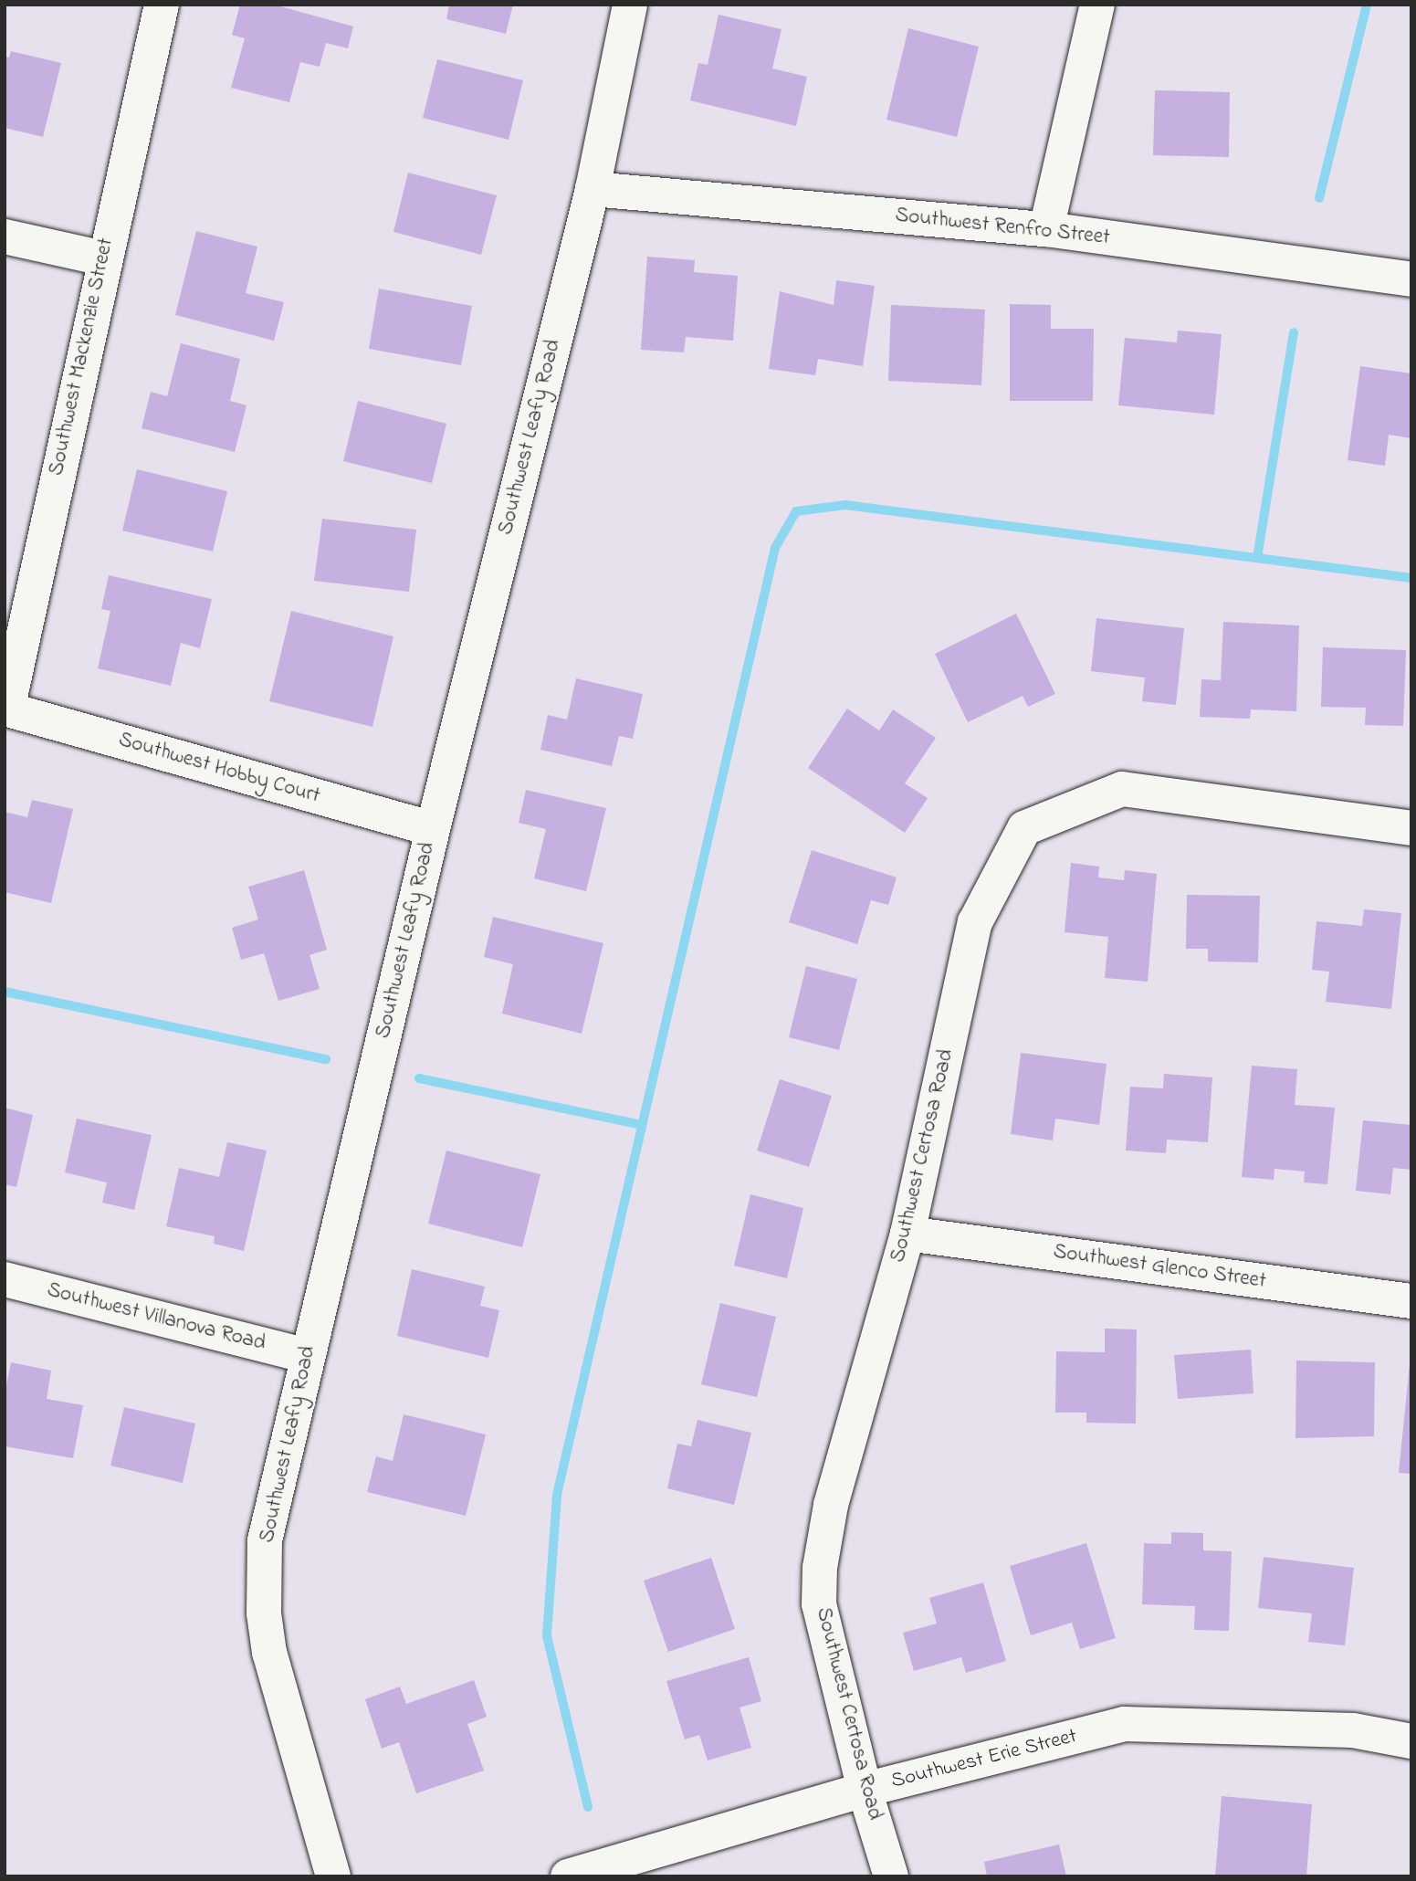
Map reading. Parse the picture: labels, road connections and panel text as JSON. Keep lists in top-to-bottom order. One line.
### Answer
{"streets":{"street":["Southwest Renfro Street","Southwest Mackenzie Street","Southwest Leafy Road","Southwest Hobby Court","Southwest Certosa Road","Southwest Glenco Street","Southwest Villanova Road","Southwest Erie Street"]},"crossings":[["Southwest Renfro Street","Southwest Leafy Road"],["Southwest Mackenzie Street","Southwest Hobby Court"],["Southwest Leafy Road","Southwest Hobby Court"],["Southwest Leafy Road","Southwest Villanova Road"],["Southwest Certosa Road","Southwest Glenco Street"],["Southwest Certosa Road","Southwest Erie Street"]]}
